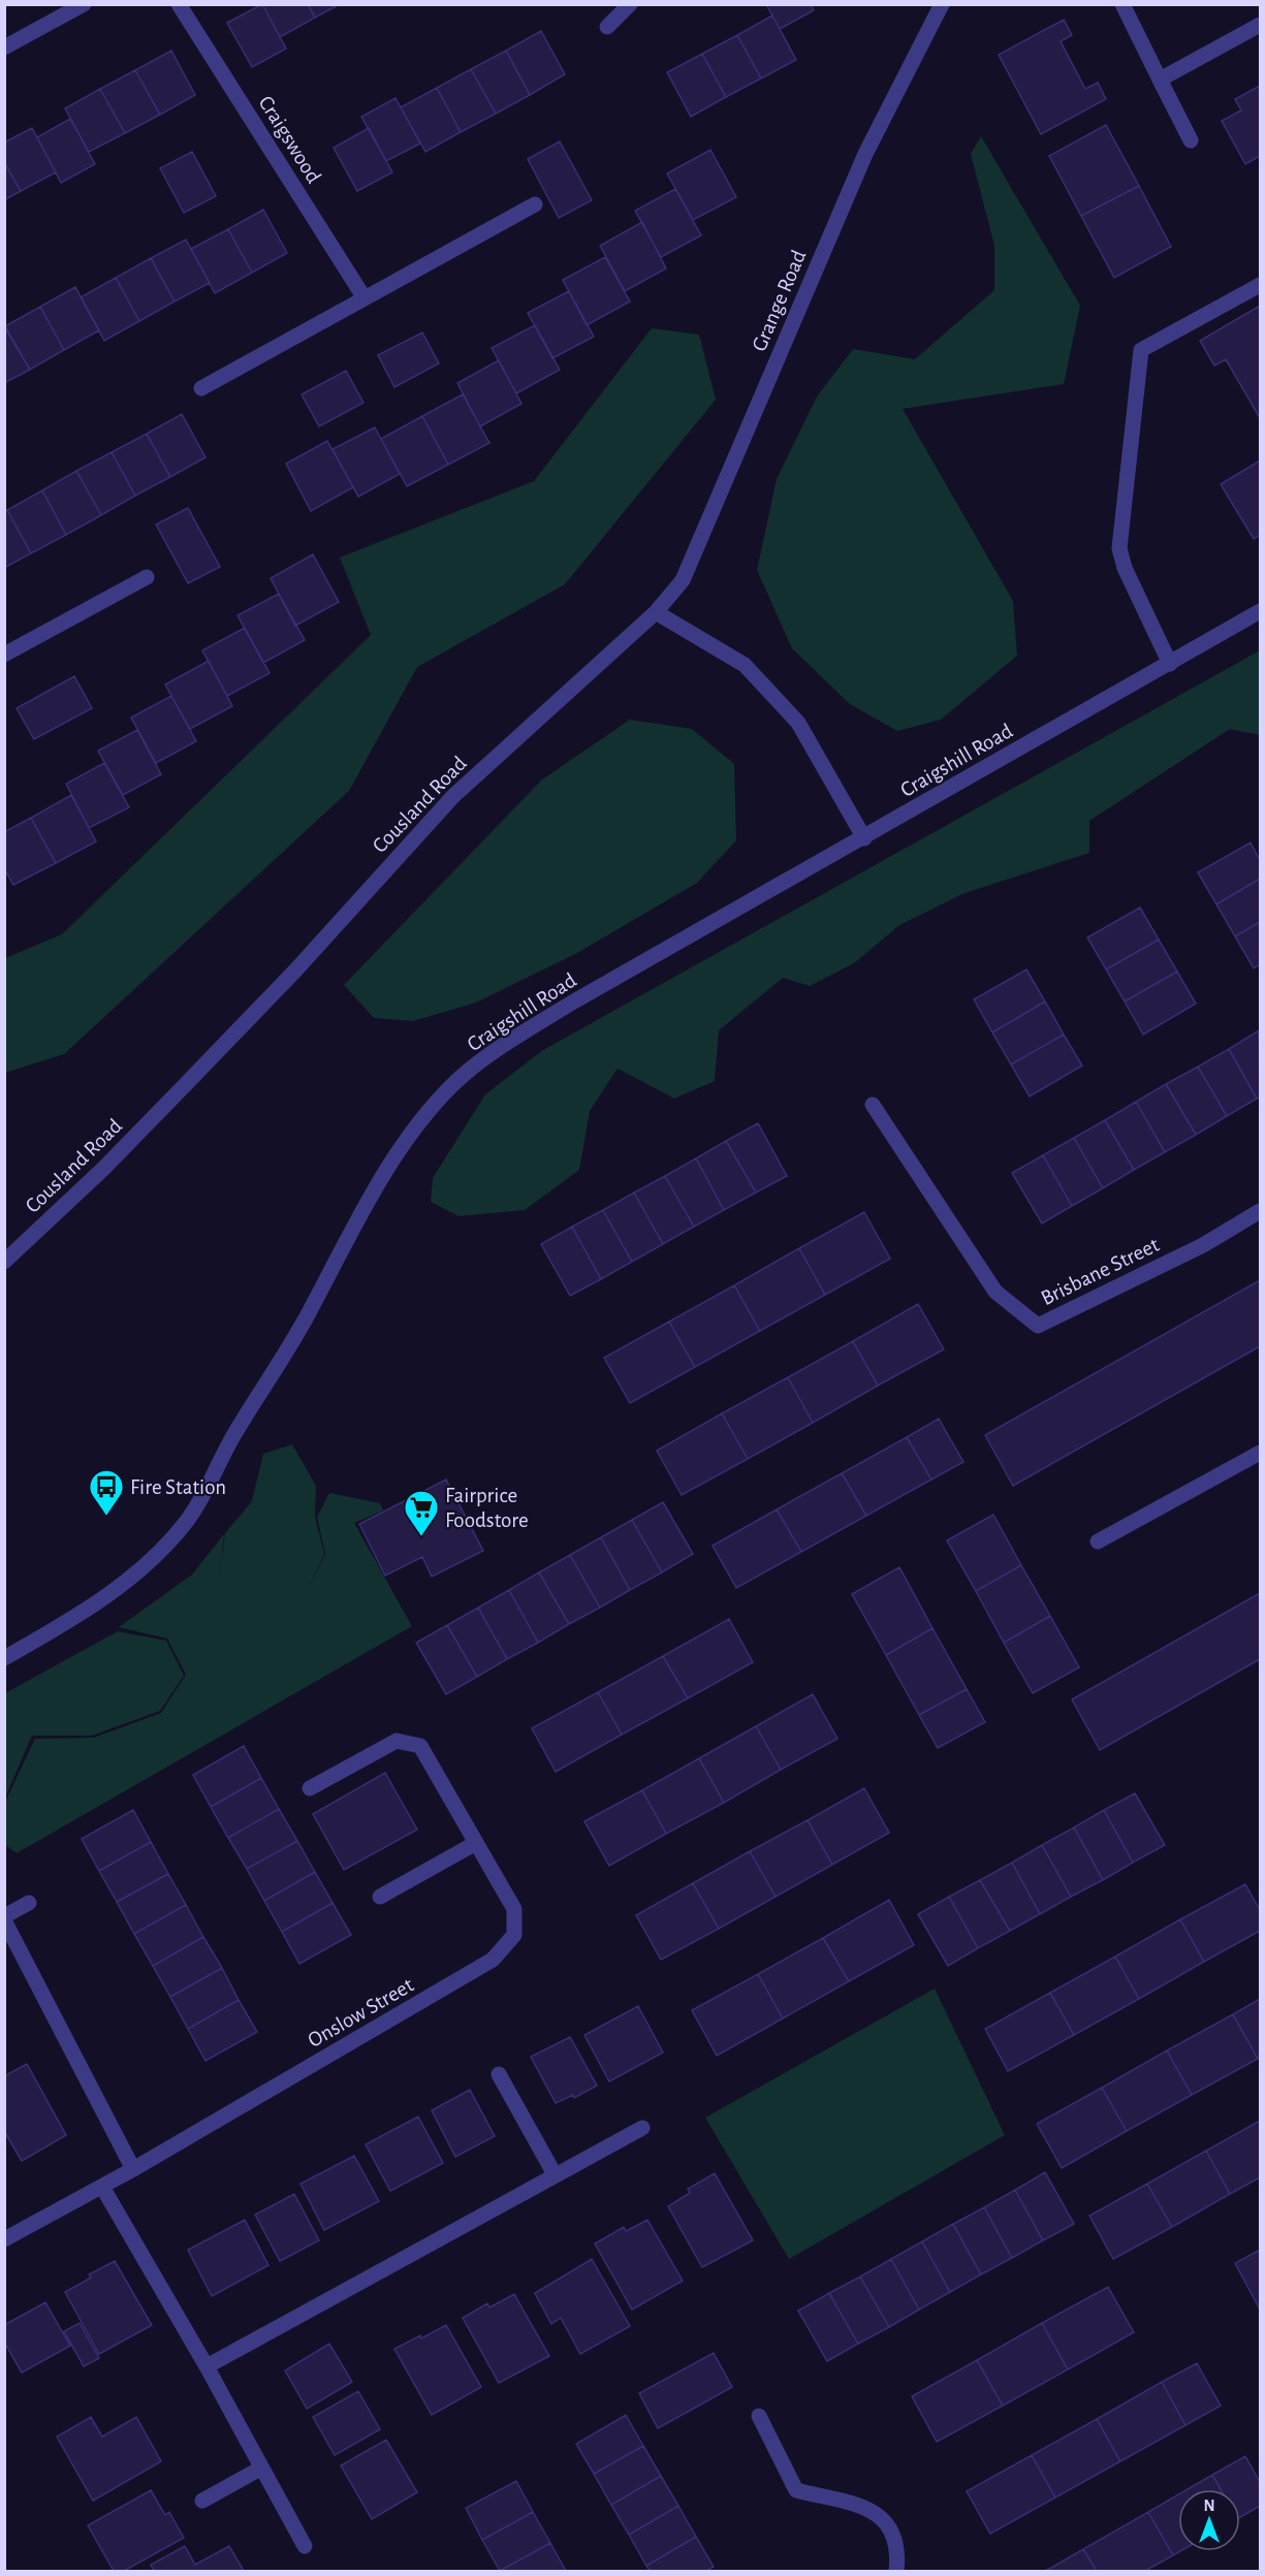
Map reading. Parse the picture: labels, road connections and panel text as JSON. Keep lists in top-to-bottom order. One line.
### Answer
{"streets":{"street":["Craigswood","Grange Road","Craigshill Road","Cousland Road","Brisbane Street","Onslow Street"]},"crossings":[["Grange Road","Cousland Road"]],"places":{"bus stop":["Fire Station"],"supermarket":["Fairprice Foodstore"]},"north":"top"}
